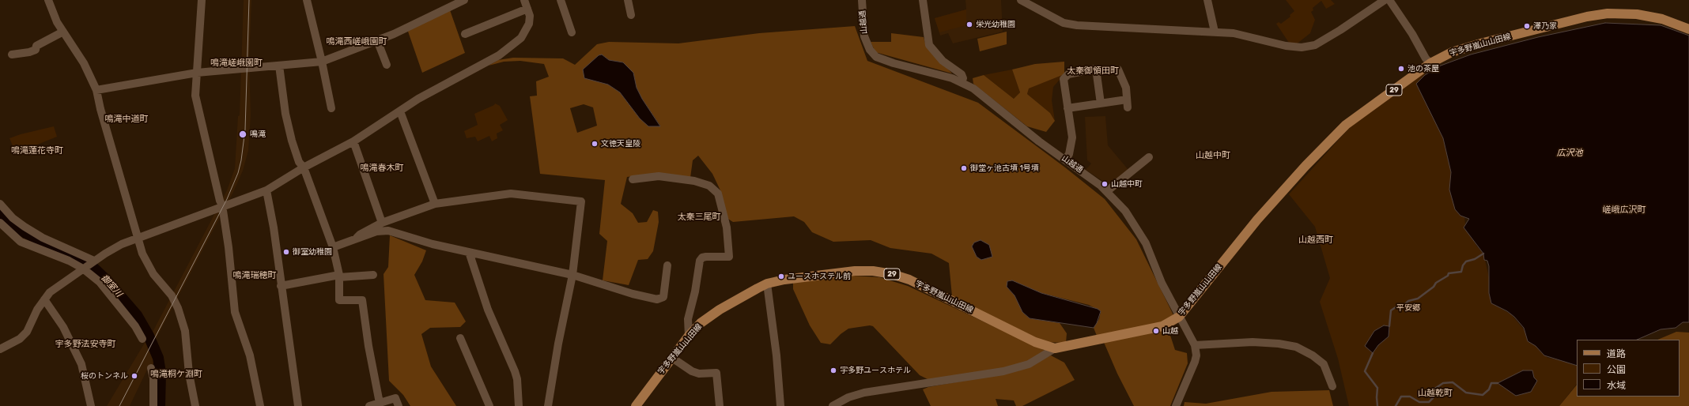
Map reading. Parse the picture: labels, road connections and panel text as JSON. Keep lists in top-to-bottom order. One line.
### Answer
{"streets":{"main road":["宇多野嵐山山田線","29"],"street":["山越通"]},"crossings":[["山越通","宇多野嵐山山田線"]],"districts":["鳴滝西嵯峨園町","鳴滝嵯峨園町","太秦御領田町","鳴滝中道町","鳴滝蓮花寺町","山越中町","鳴滝春木町","嵯峨広沢町","太秦三尾町","山越西町","鳴滝瑞穂町","宇多野法安寺町","鳴滝桐ケ淵町","山越乾町"],"water":["広沢池","御室川"],"parks":["平安郷"],"places":["栄光幼稚園","澤乃家","池の茶屋","鳴滝","文徳天皇陵","御堂ヶ池古墳 1号墳","山越中町","御室幼稚園","ユースホステル前","山越","宇多野ユースホテル","桜のトンネル"],"legend":["道路","公園","水域"]}
